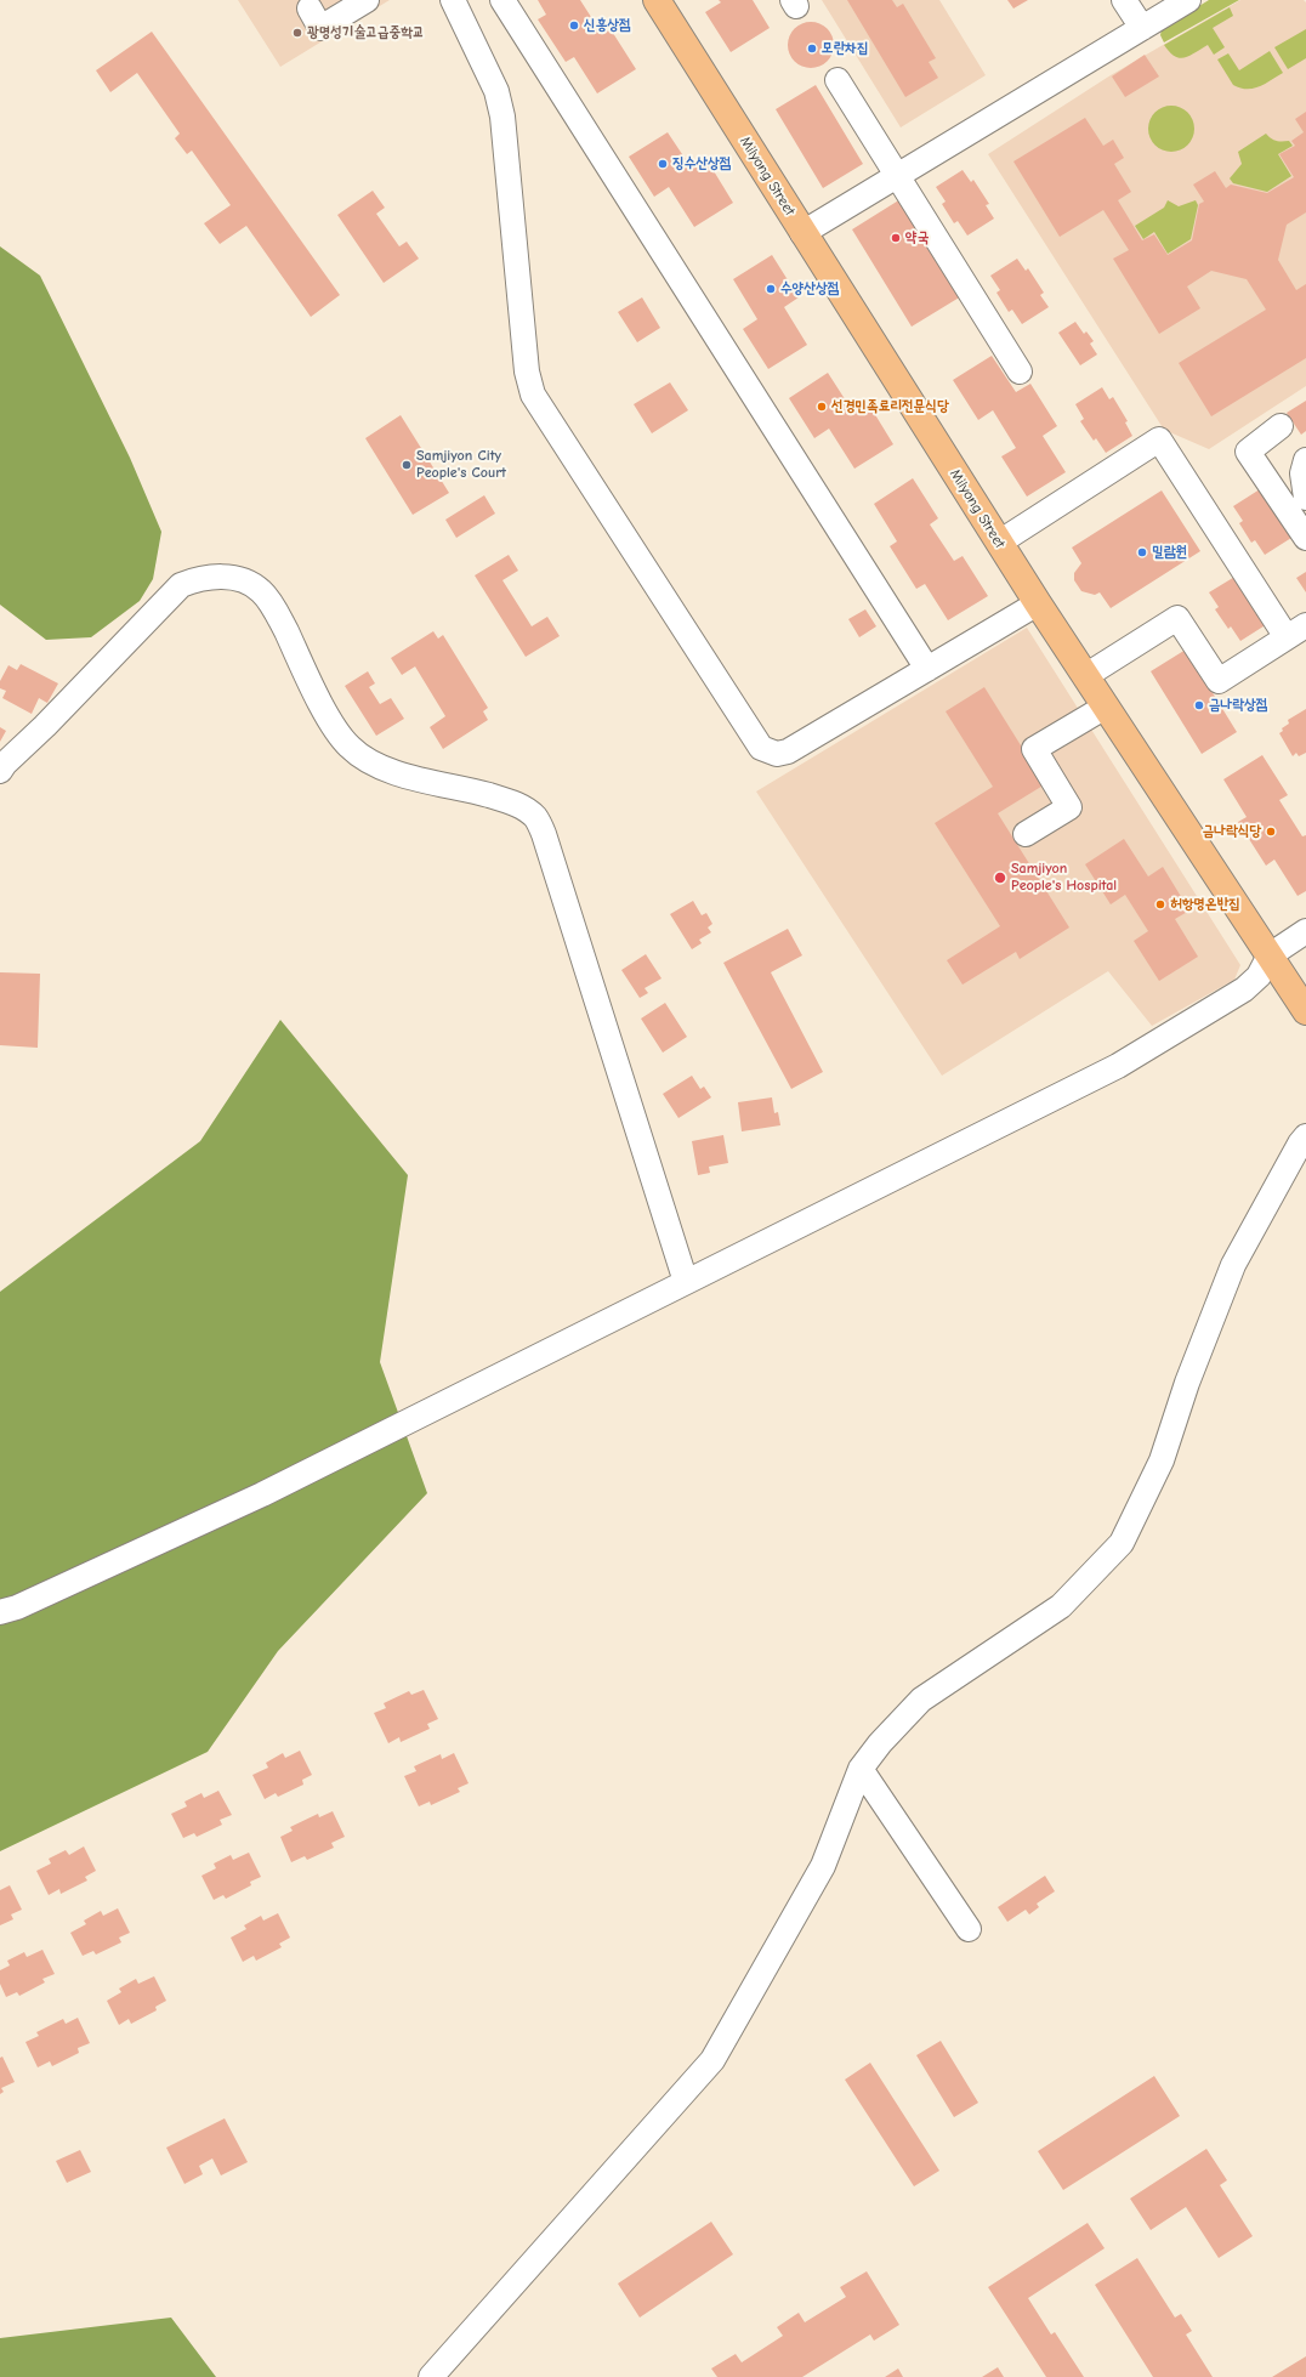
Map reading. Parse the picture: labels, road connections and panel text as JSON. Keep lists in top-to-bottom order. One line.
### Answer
{"streets":{"main road":["Milyong Street"]},"places":["신흥상점","광명성기술고급중학교","모란차집","징수산상점","약국","수양산상점","선경민족료리전문식당","Samjiyon City People's Court","밀람원","금나락상점","금나락식당","Samjiyon People's Hospital","허항명온반집"]}
